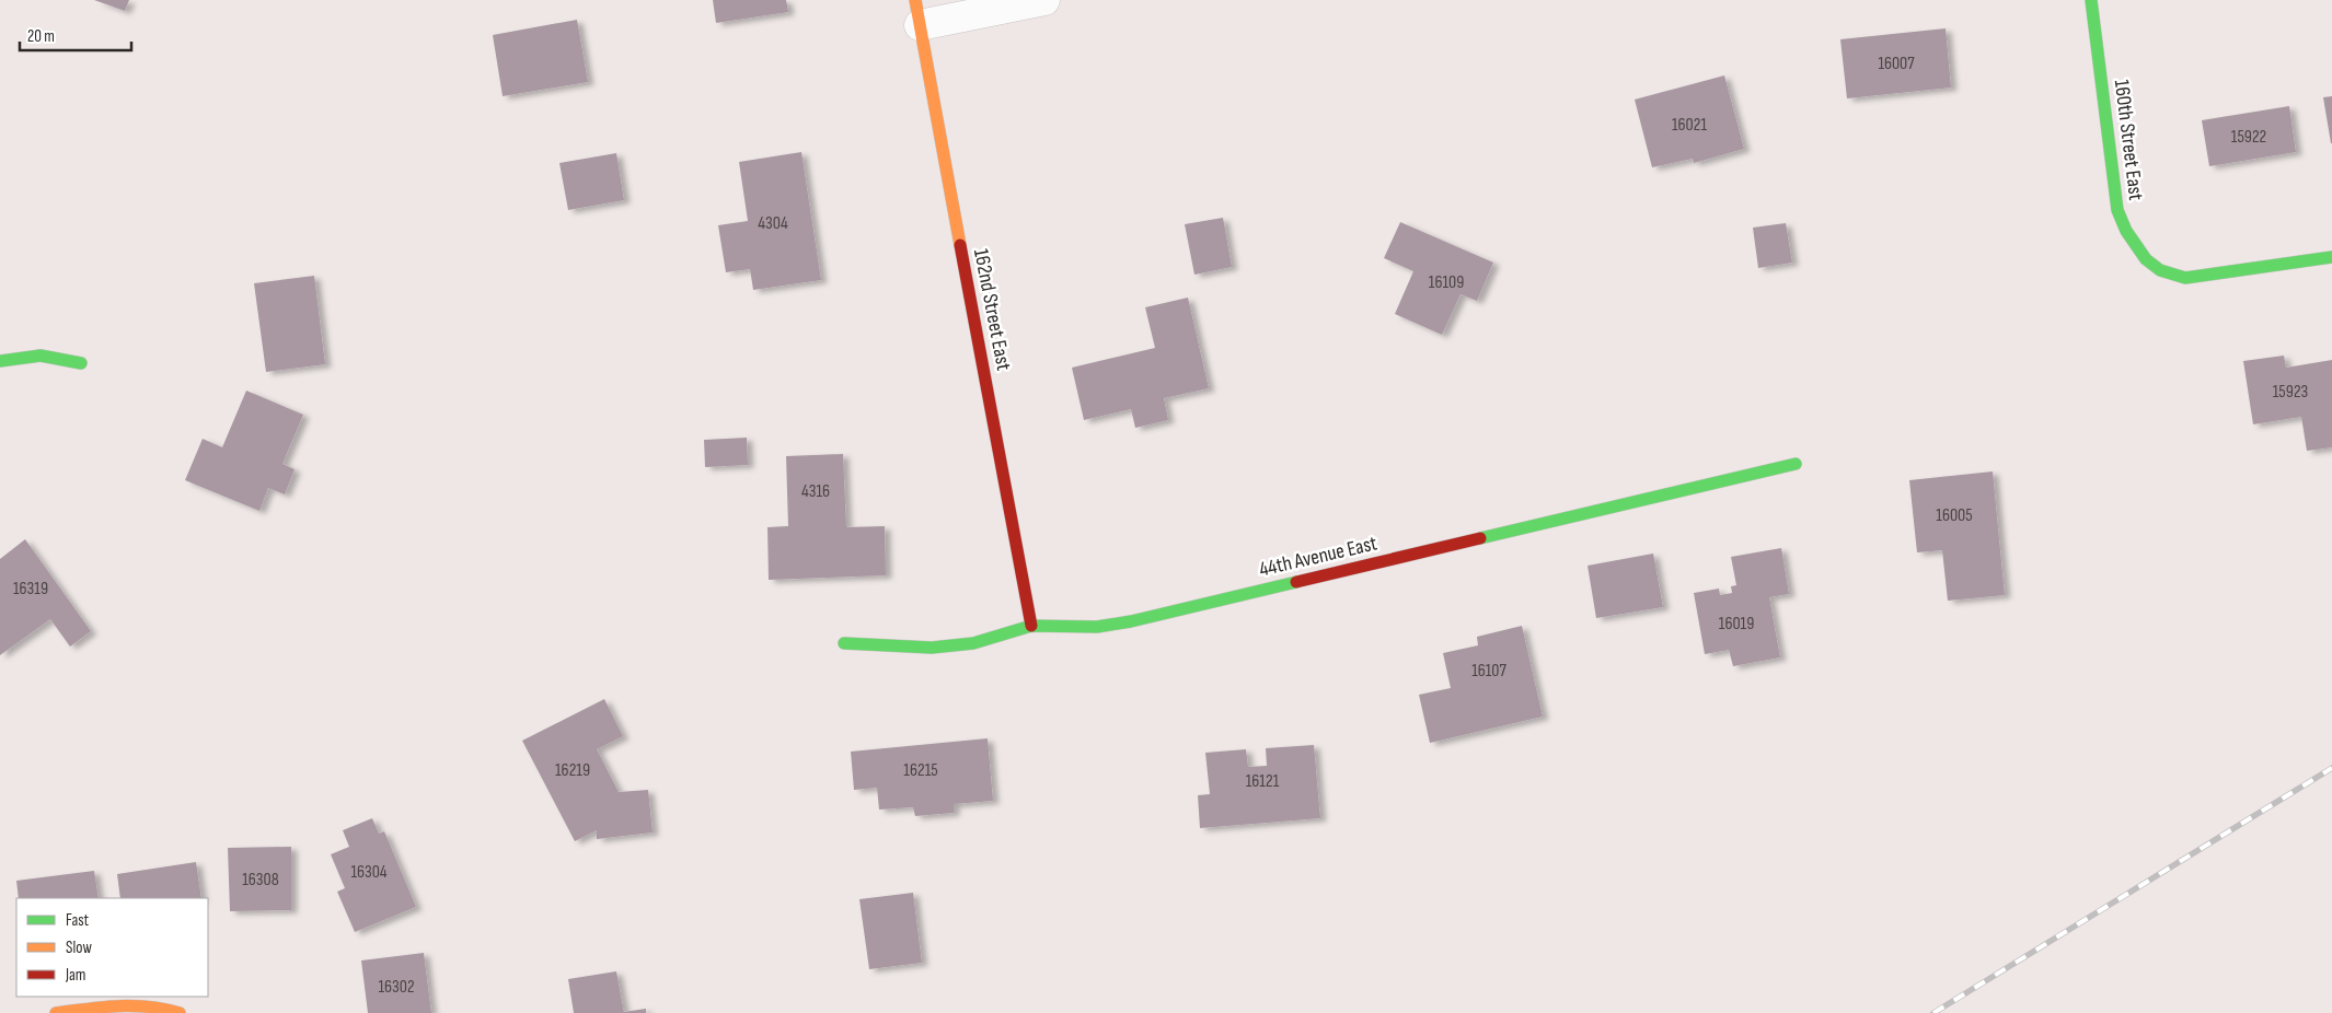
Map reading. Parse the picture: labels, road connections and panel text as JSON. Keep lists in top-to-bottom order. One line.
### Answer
{"streets":{"street":["160th Street East","162nd Street East","44th Avenue East"]},"crossings":[["162nd Street East","44th Avenue East"]],"house_numbers":["16007","16021","15922","4304","16109","15923","4316","16005","16319","16019","16107","16219","16215","16121","16304","16308","16302"],"legend":["Fast","Slow","Jam"],"scale_bar":"20 m"}
